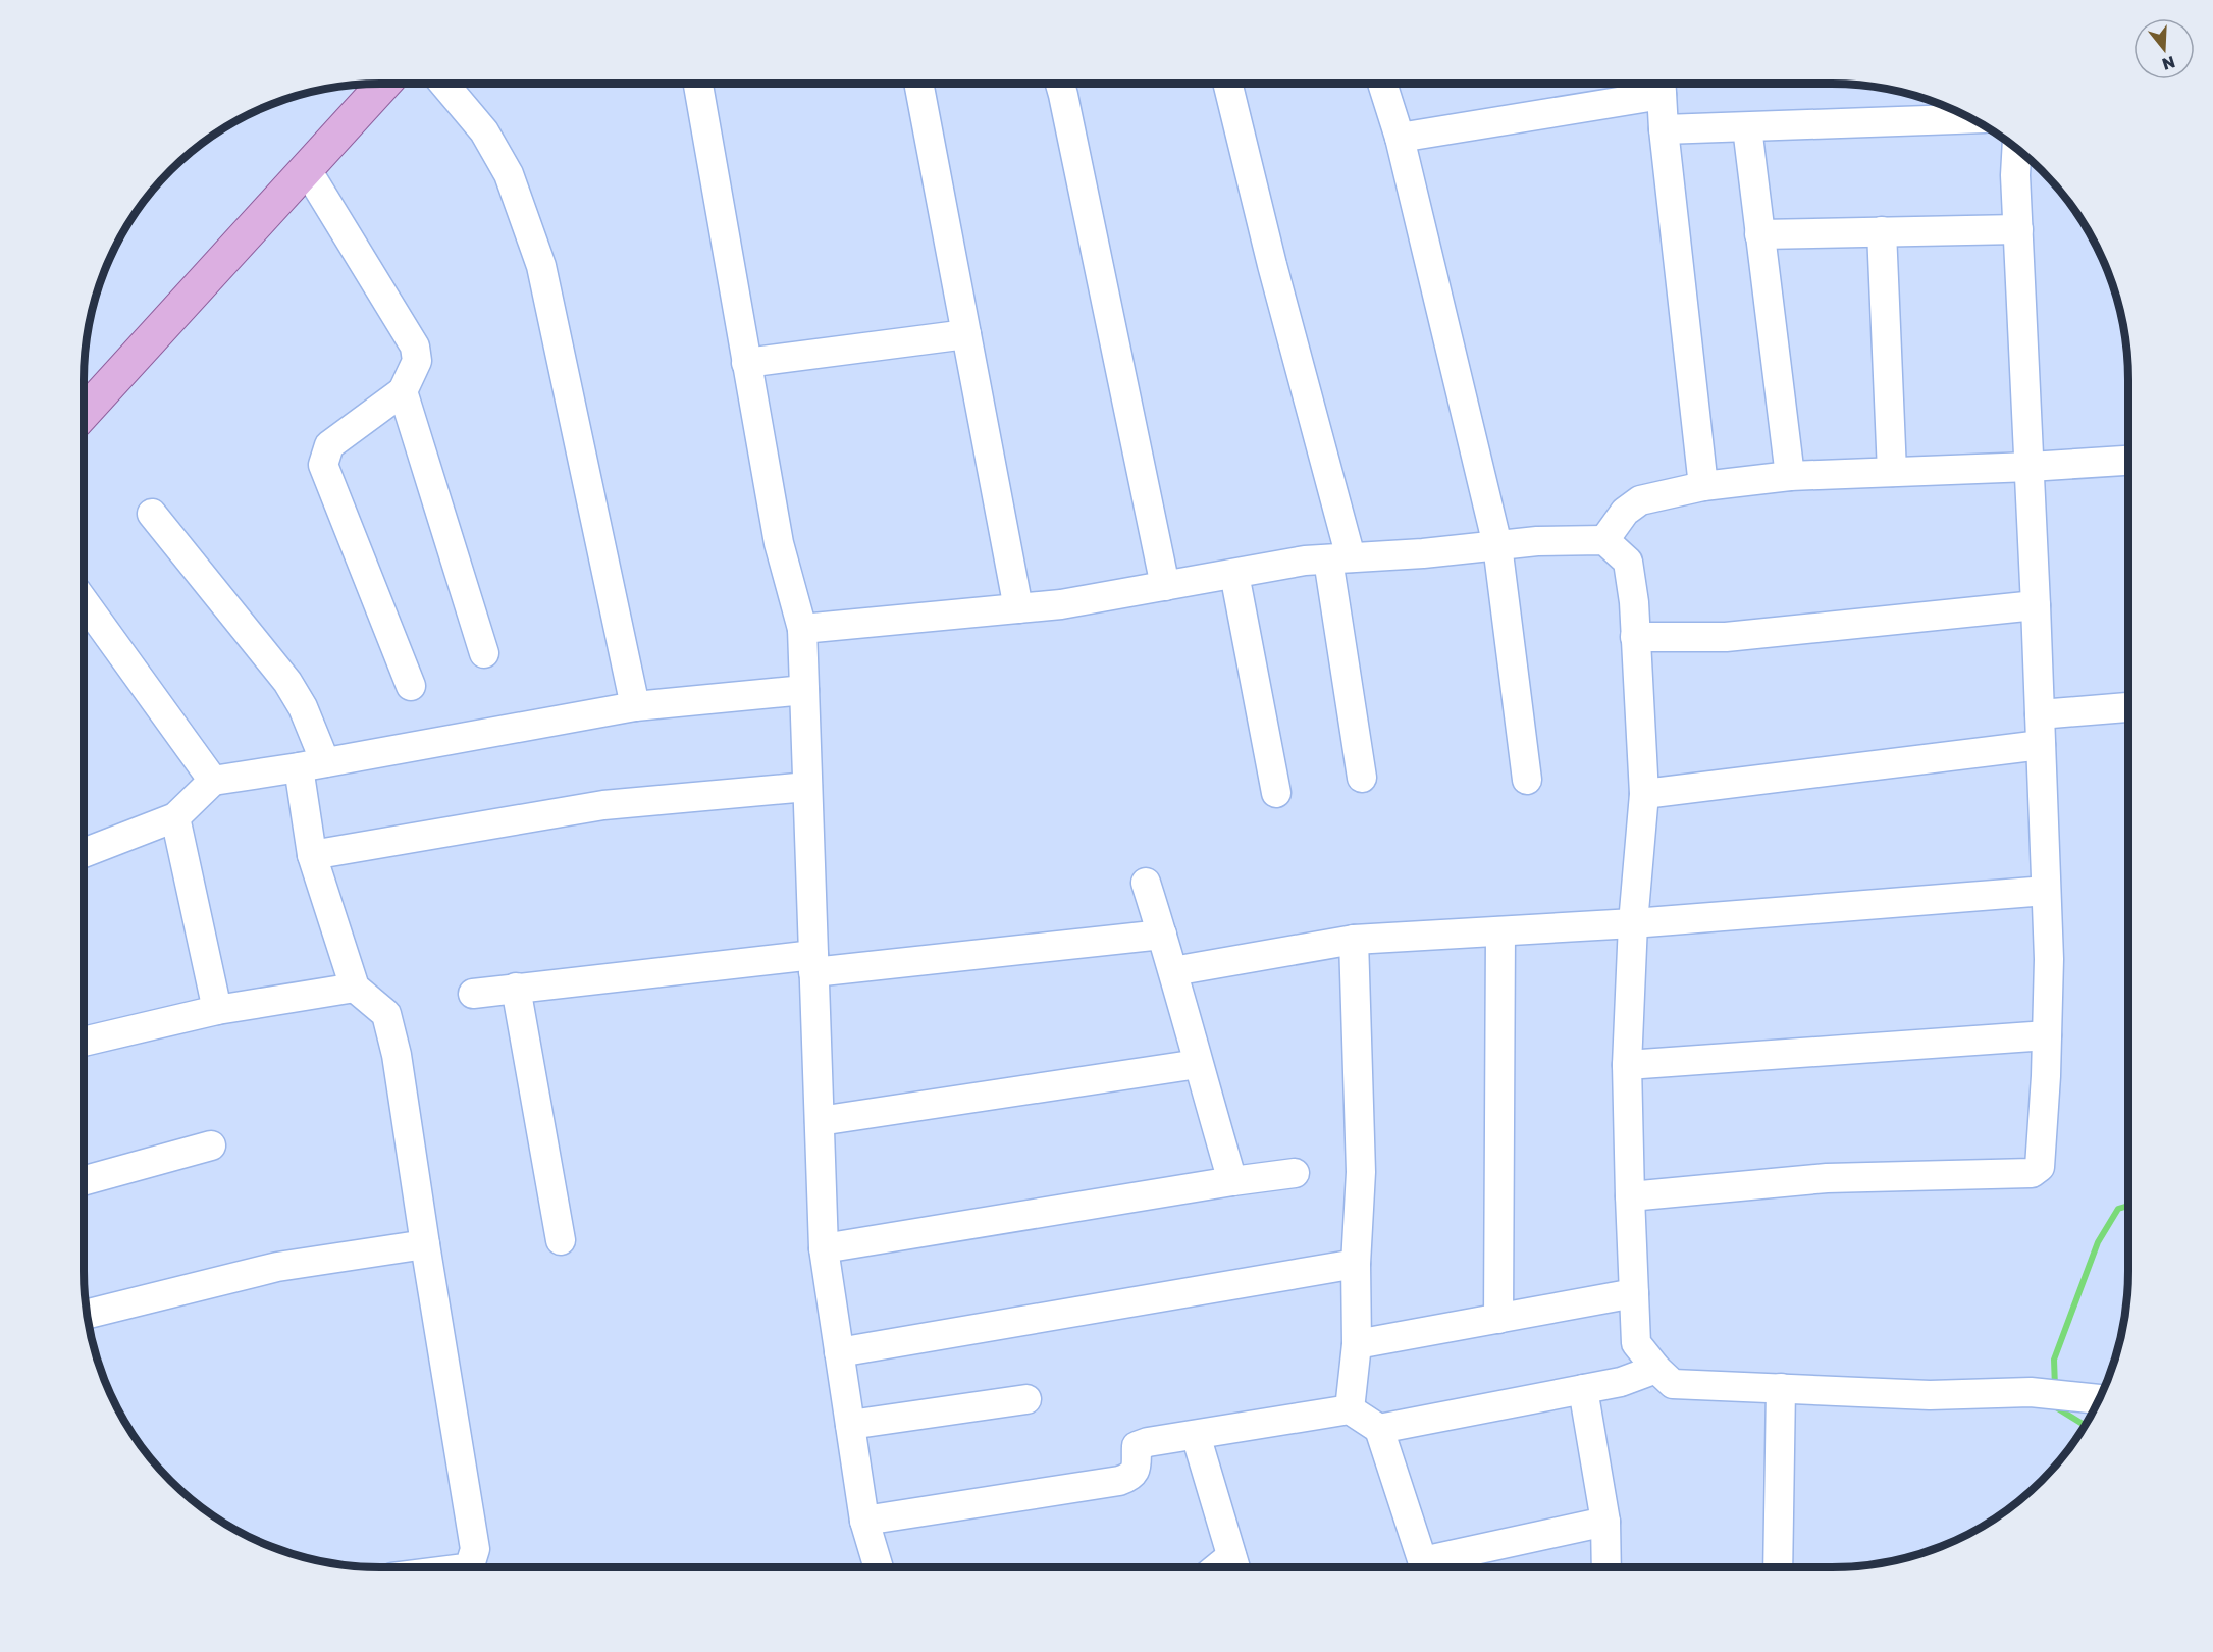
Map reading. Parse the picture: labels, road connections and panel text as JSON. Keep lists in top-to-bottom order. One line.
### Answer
{"north":"bottom"}
